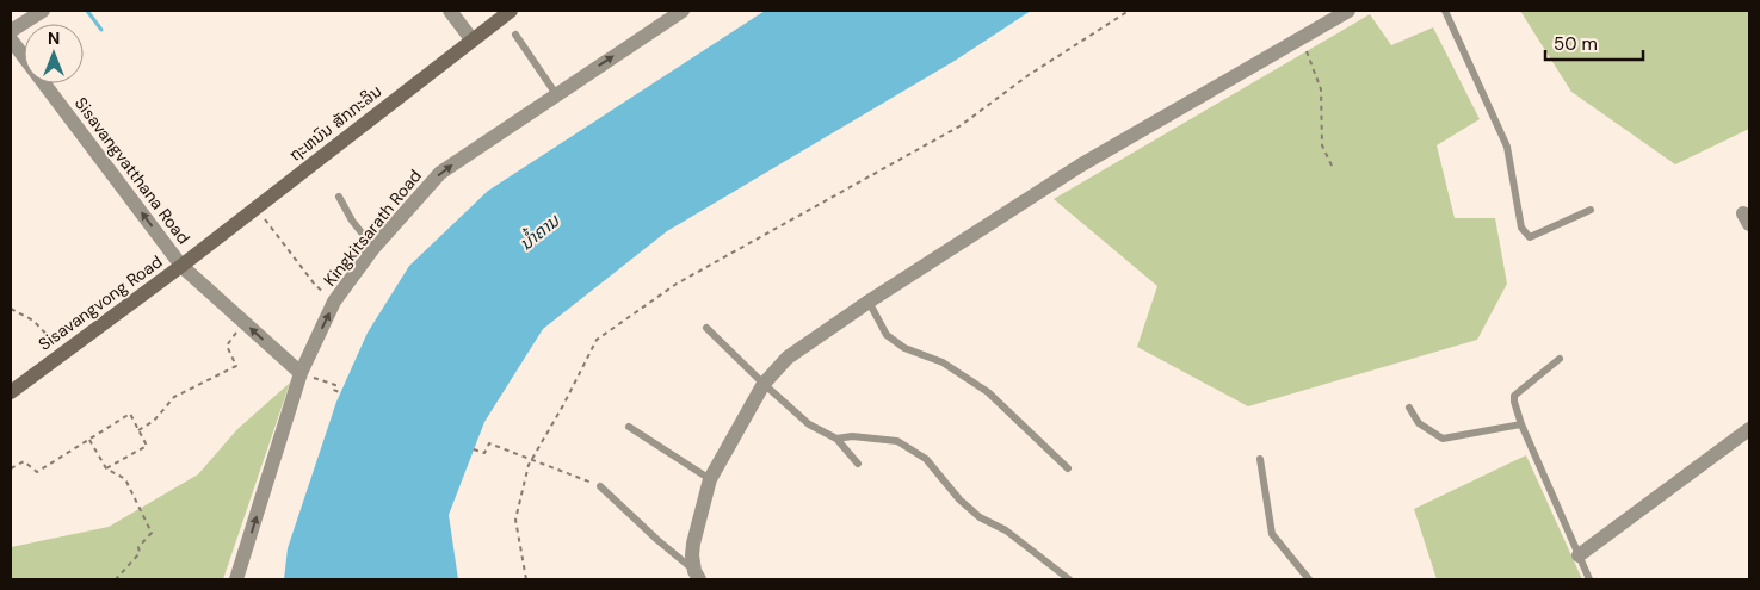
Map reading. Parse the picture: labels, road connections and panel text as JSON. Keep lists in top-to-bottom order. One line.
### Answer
{"streets":{"main road":["ຖະຫນົນ ສັກກະລິນ","Sisavangvong Road"],"street":["Sisavangvatthana Road","Kingkitsarath Road"]},"crossings":[["ຖະຫນົນ ສັກກະລິນ","Sisavangvatthana Road"],["ຖະຫນົນ ສັກກະລິນ","Sisavangvong Road"],["Sisavangvatthana Road","Kingkitsarath Road"],["Sisavangvatthana Road","Sisavangvong Road"]],"one_way":["Sisavangvatthana Road","Kingkitsarath Road"],"water":["ນ້ຳຄານ"],"scale_bar":"50 m","north":"top"}
